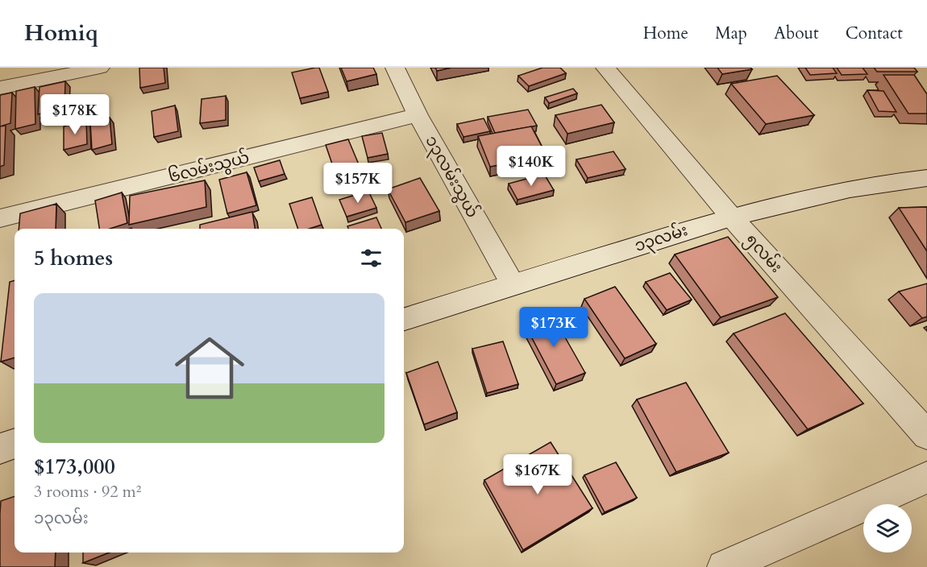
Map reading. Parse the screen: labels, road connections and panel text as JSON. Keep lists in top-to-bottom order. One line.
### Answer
{"streets":{"street":["၆လမ်းသွယ်","၁၃လမ်းသွယ်","၁၃လမ်း","၅လမ်း"]},"crossings":[["၆လမ်းသွယ်","၁၃လမ်းသွယ်"],["၁၃လမ်းသွယ်","၁၃လမ်း"],["၁၃လမ်း","၅လမ်း"]],"page":{"header":"Homiq","nav":["Home","Map","About","Contact"],"price":["$178K","$140K","$157K","$173K","$167K"],"heading":"5 homes","list":[{"name":"$173,000","note":"3 rooms · 92 m² · ၁၃လမ်း"}]}}
